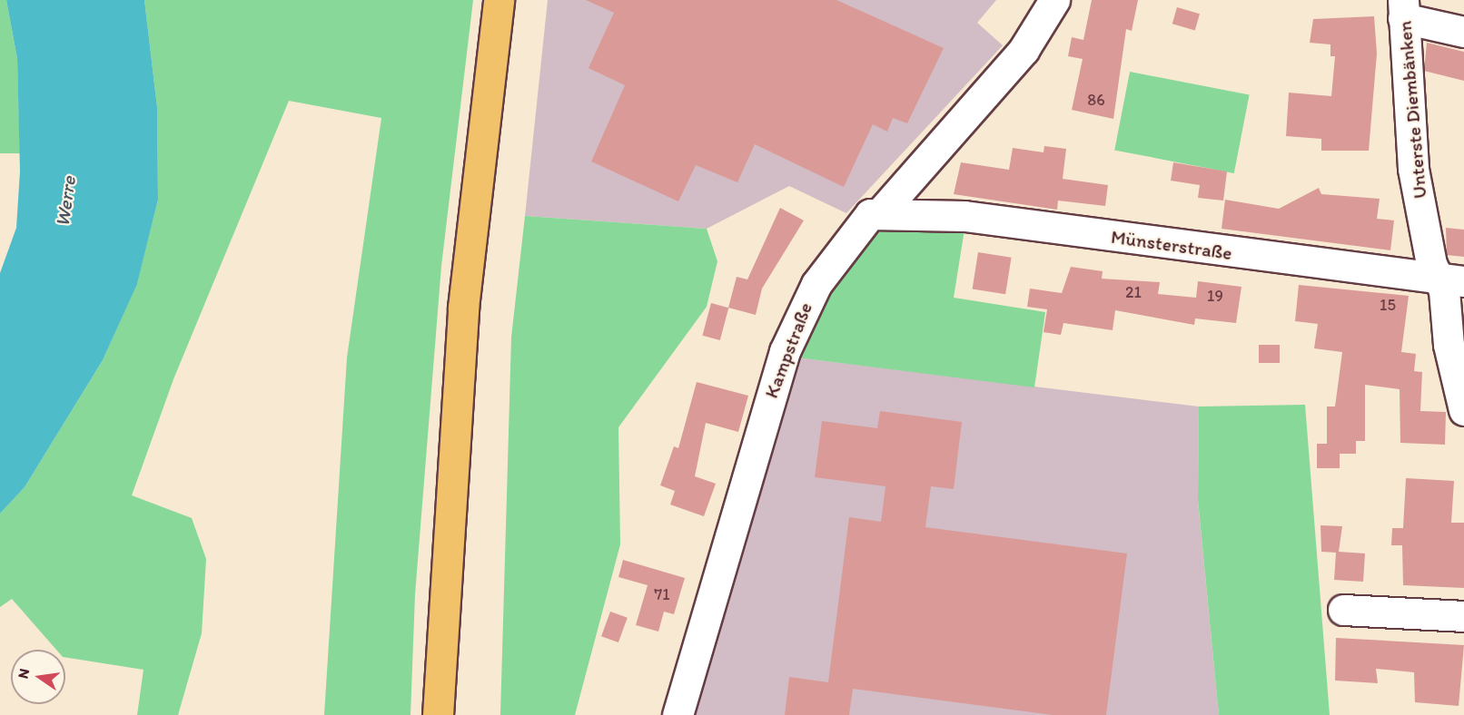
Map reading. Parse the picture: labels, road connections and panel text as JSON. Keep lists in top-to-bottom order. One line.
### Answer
{"streets":{"street":["Unterste Diembänken","Münsterstraße","Kampstraße"]},"crossings":[["Unterste Diembänken","Münsterstraße"],["Münsterstraße","Kampstraße"]],"water":["Werre"],"house_numbers":["86","21","19","15","71"],"north":"left"}
